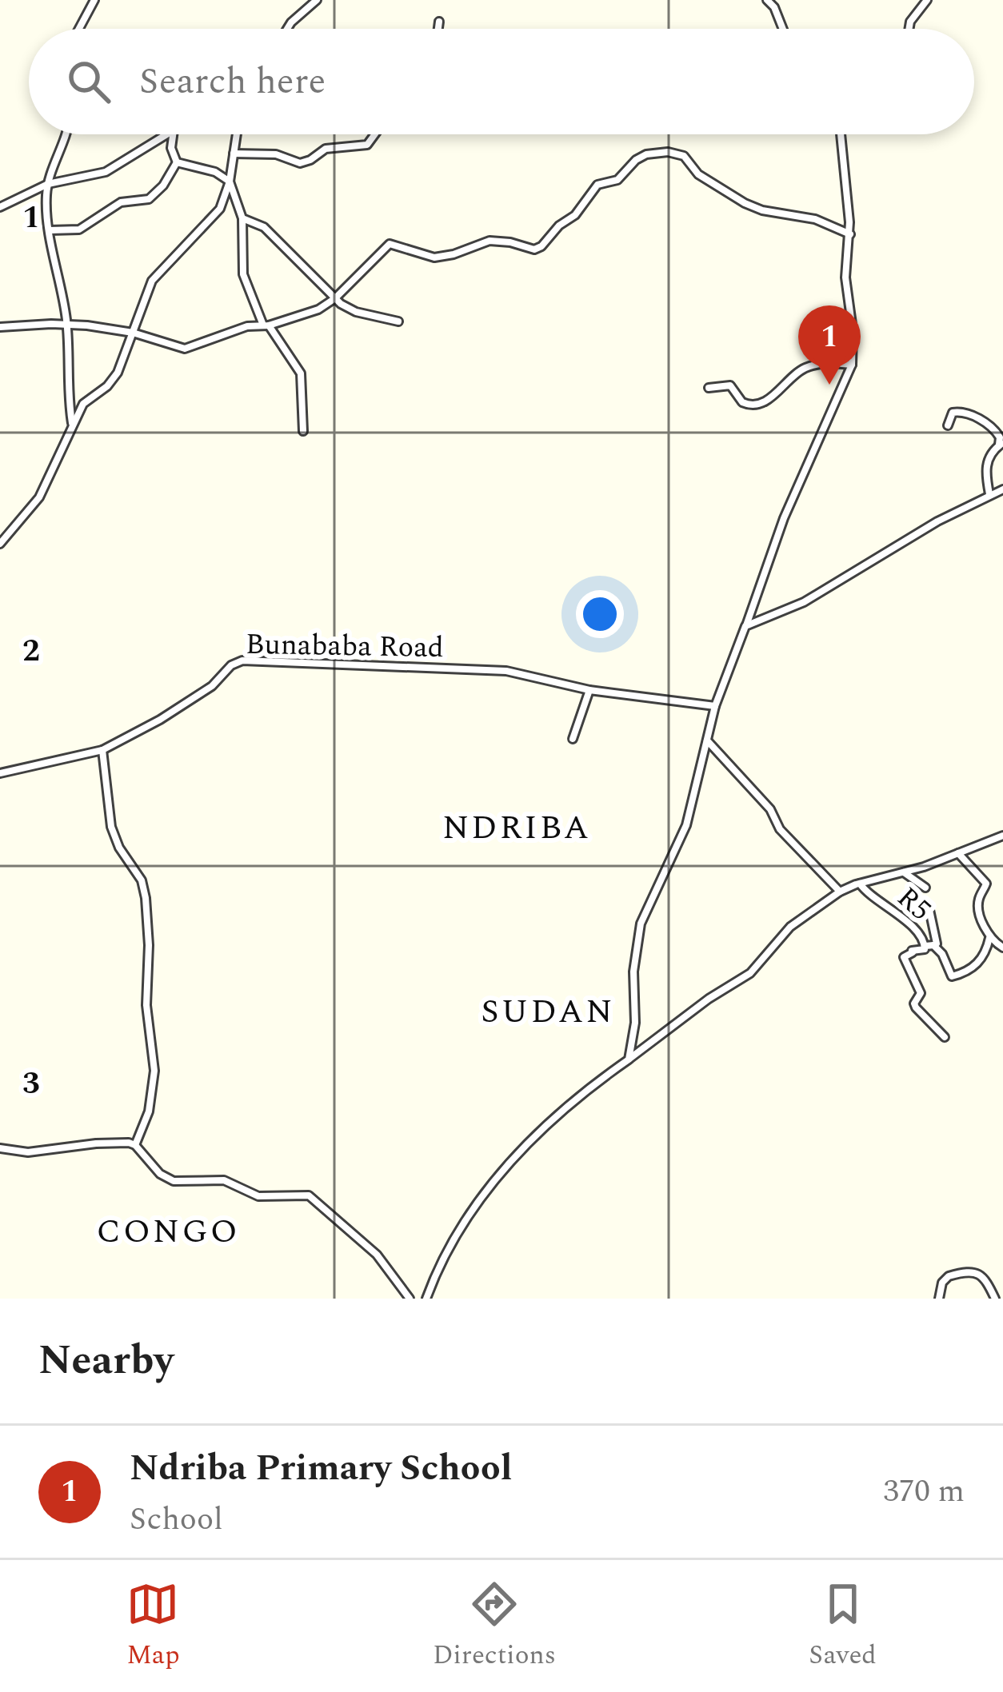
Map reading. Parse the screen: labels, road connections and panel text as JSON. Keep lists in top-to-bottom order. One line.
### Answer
{"streets":{"street":["Bunababa Road","R5"]},"districts":["NDRIBA","SUDAN","CONGO"],"page":{"search":"Search here","pins":"1","heading":"Nearby","list":[{"mark":"1","name":"Ndriba Primary School","note":"School","value":"370 m"}],"nav":["Map","Directions","Saved"]},"grid":{"rows":["1","2","3"]}}
